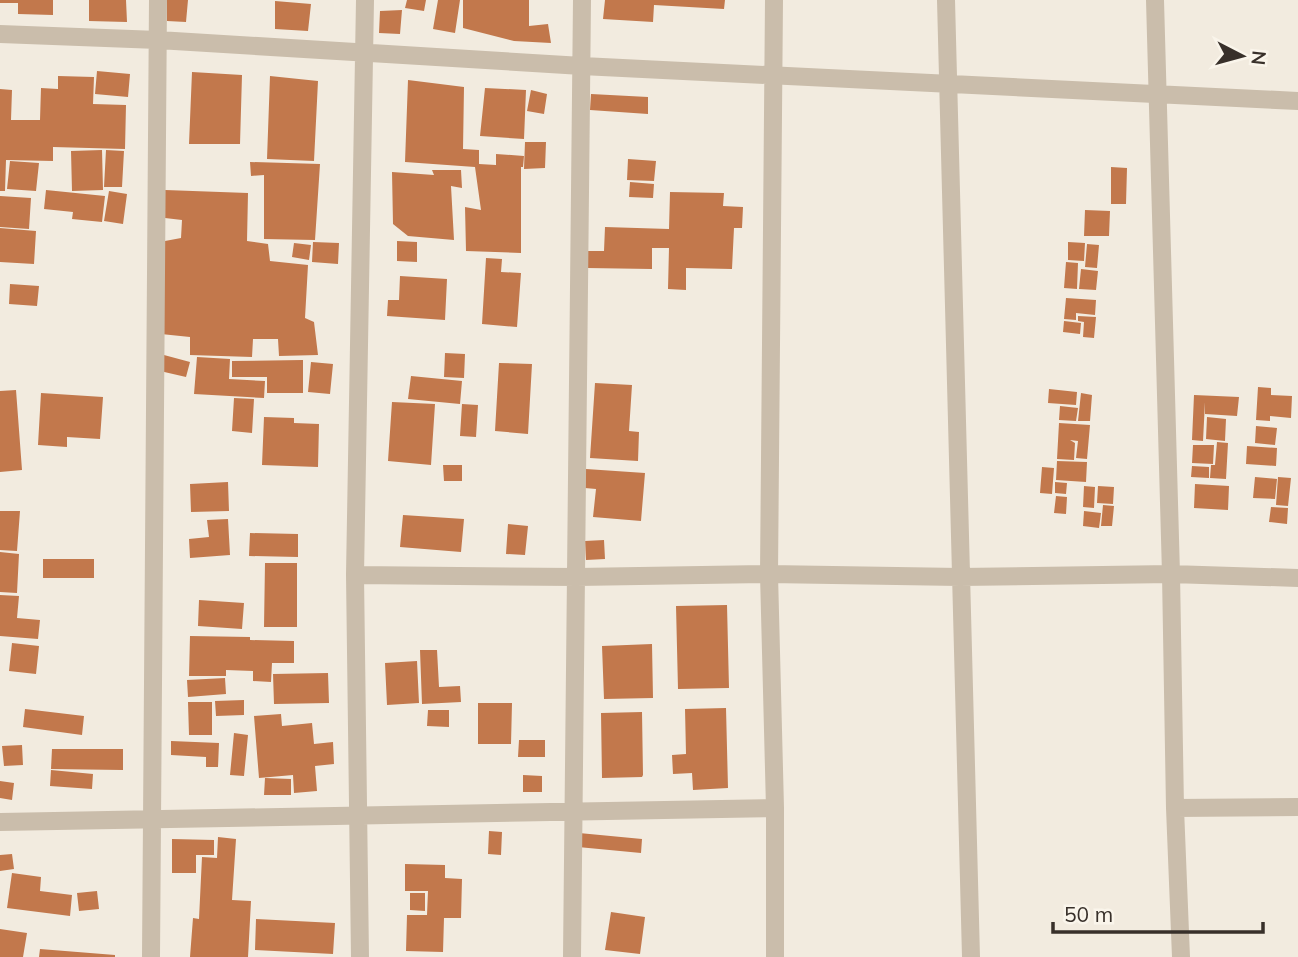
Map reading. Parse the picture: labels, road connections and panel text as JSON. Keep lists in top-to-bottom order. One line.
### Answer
{"scale_bar":"50 m","north":"right"}
